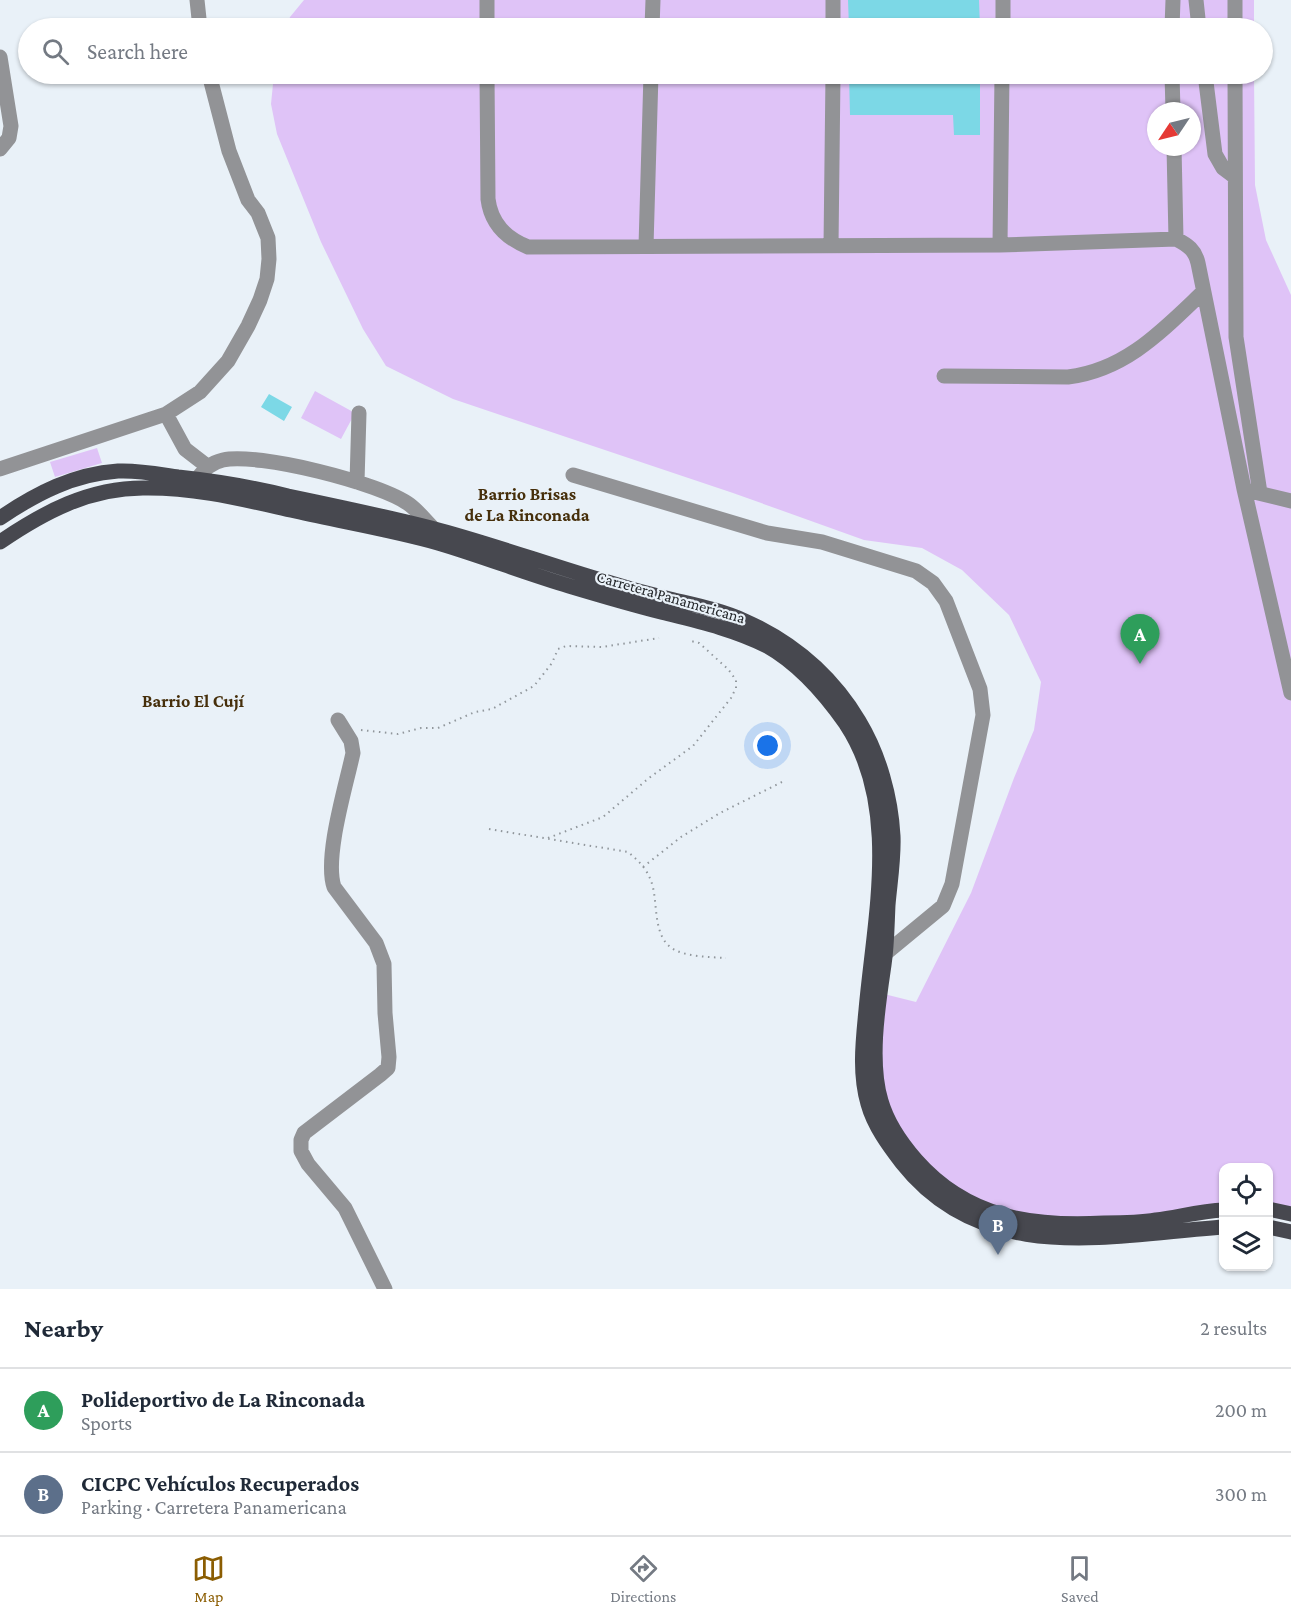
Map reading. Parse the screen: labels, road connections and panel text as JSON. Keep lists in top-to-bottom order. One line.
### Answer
{"streets":{"main road":["Carretera Panamericana"]},"districts":["Barrio Brisas de La Rinconada","Barrio El Cují"],"north":"bottom left","page":{"search":"Search here","pins":["A","B"],"heading":["Nearby","2 results"],"list":[{"mark":"A","name":"Polideportivo de La Rinconada","note":"Sports","value":"200 m"},{"mark":"B","name":"CICPC Vehículos Recuperados","note":"Parking · Carretera Panamericana","value":"300 m"}],"nav":["Map","Directions","Saved"]}}
